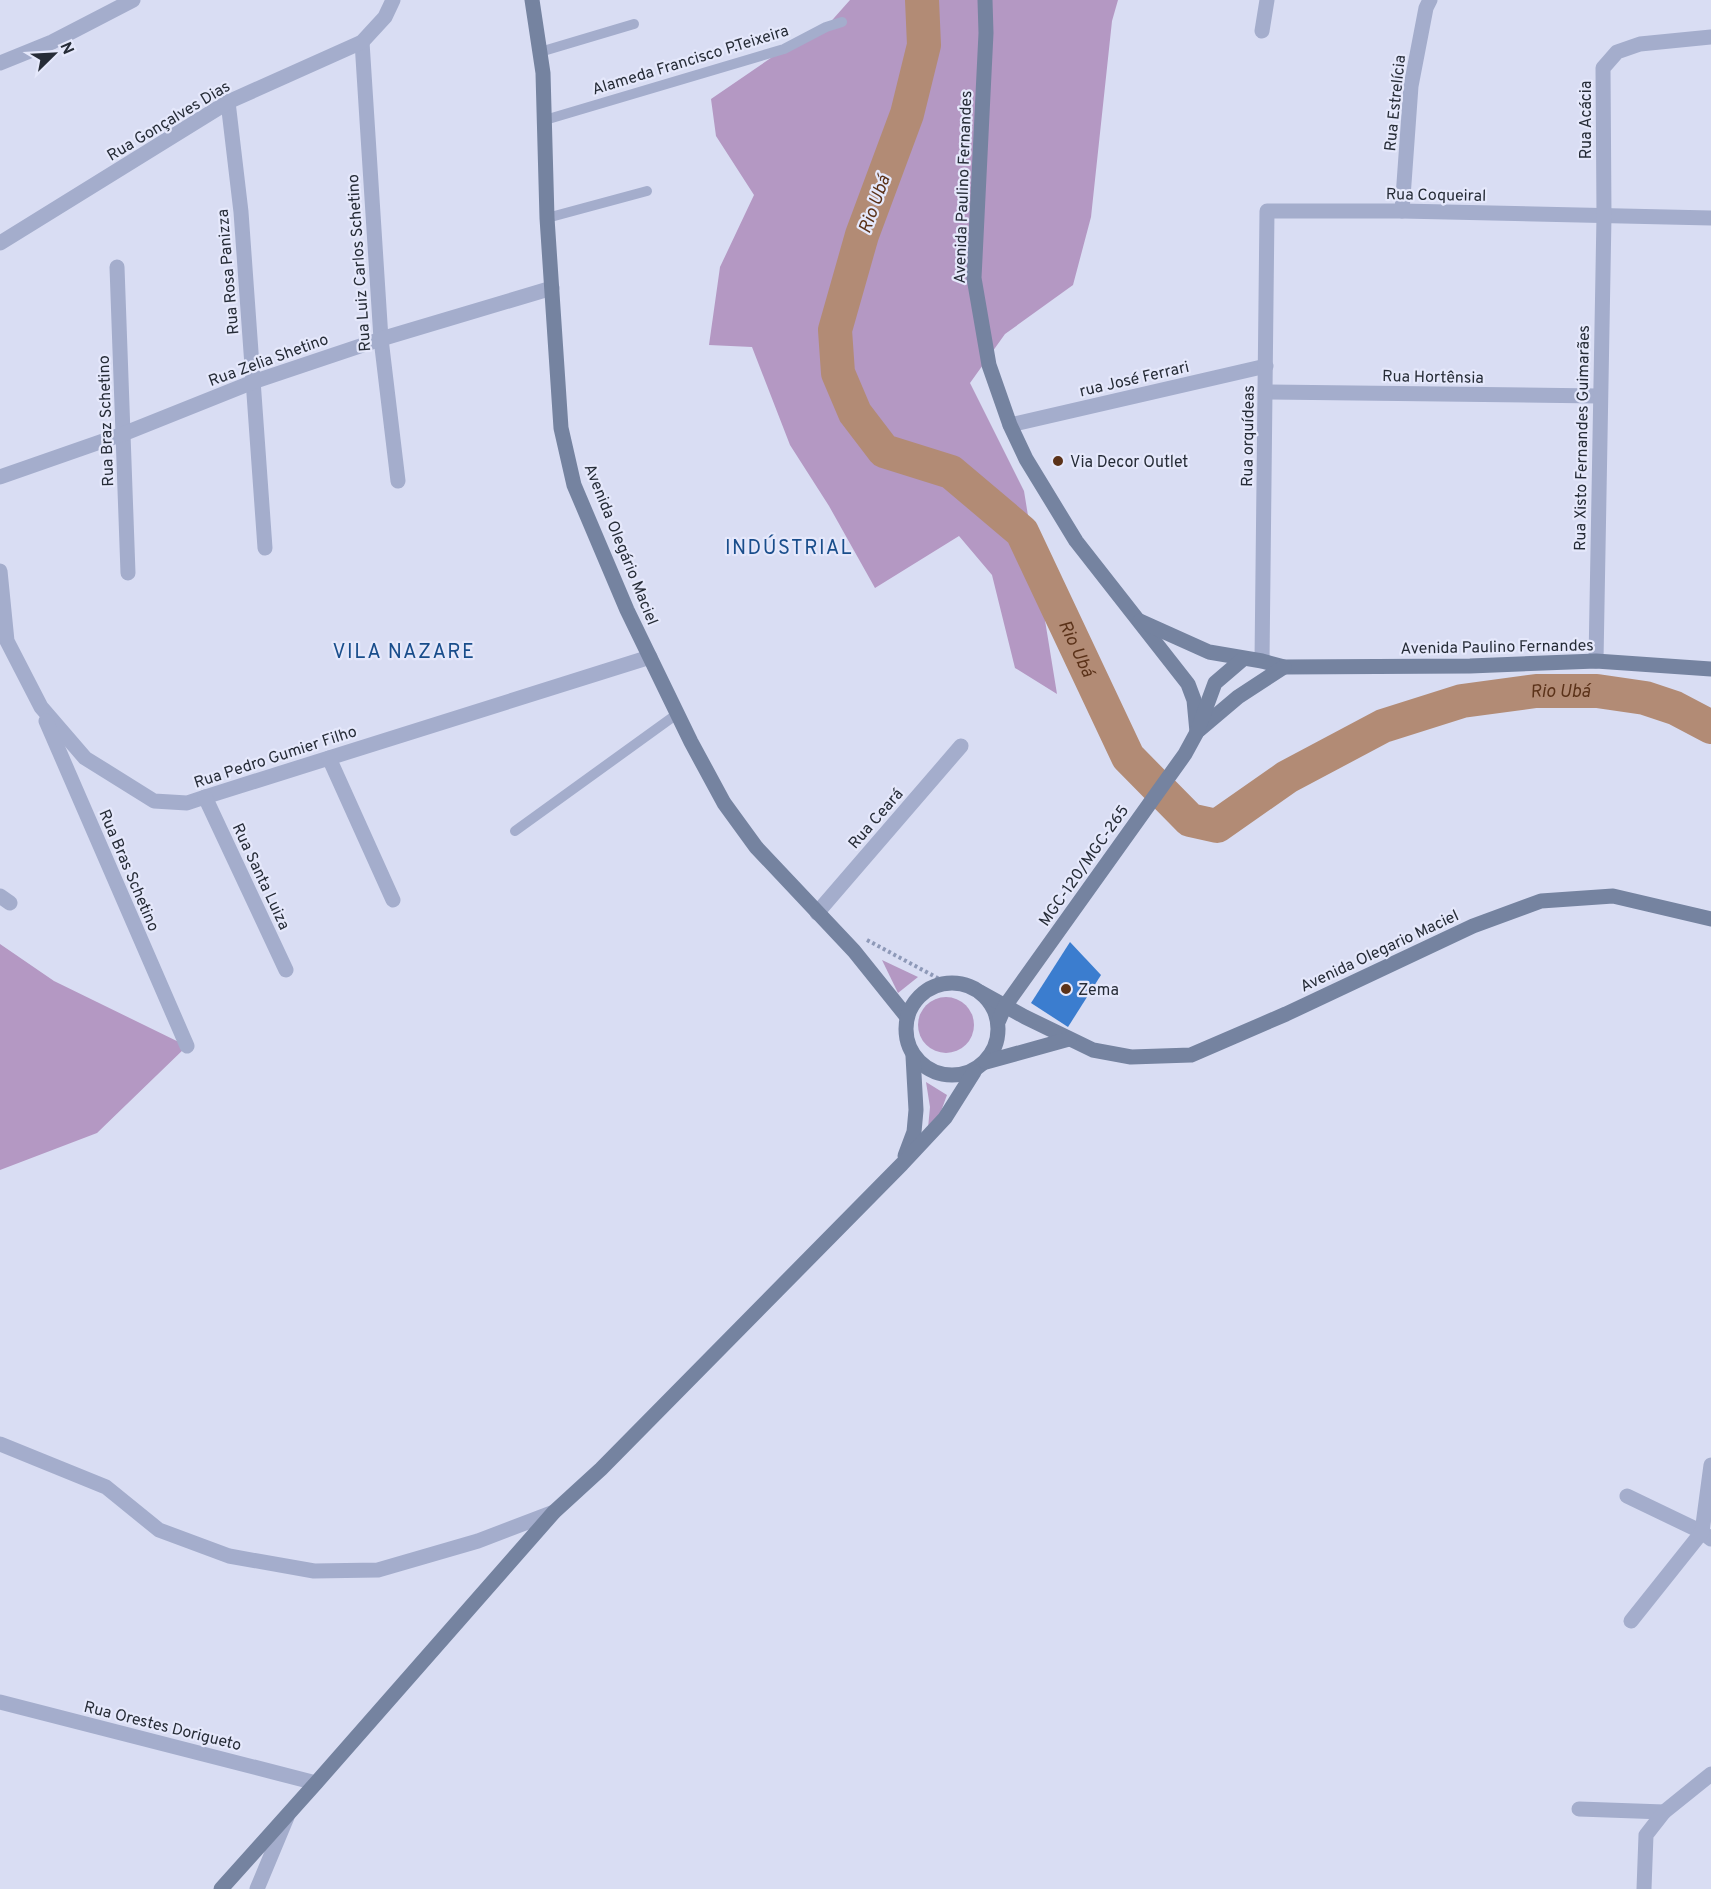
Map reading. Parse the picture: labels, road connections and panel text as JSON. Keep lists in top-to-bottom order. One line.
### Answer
{"streets":{"main road":["Avenida Paulino Fernandes","Avenida Olegário Maciel","MGC-120/MGC-265","Avenida Olegario Maciel"],"street":["Rua Estrelícia","Rua Gonçalves Dias","Rua Acácia","Rua Coqueiral","Rua Luiz Carlos Schetino","Rua Rosa Panizza","Rua Zelia Shetino","Rua Hortênsia","rua José Ferrari","Rua Braz Schetino","Rua orquídeas","Rua Xisto Fernandes Guimarães","Rua Pedro Gumier Filho","Rua Ceará","Rua Bras Schetino","Rua Santa Luiza","Rua Orestes Dorigueto"],"lane":["Alameda Francisco P.Teixeira"]},"crossings":[["Alameda Francisco P.Teixeira","Avenida Olegário Maciel"],["Rua Estrelícia","Rua Coqueiral"],["Rua Gonçalves Dias","Rua Luiz Carlos Schetino"],["Rua Gonçalves Dias","Rua Rosa Panizza"],["Rua Acácia","Rua Coqueiral"],["Rua Acácia","Rua Xisto Fernandes Guimarães"],["Avenida Paulino Fernandes","rua José Ferrari"],["Avenida Paulino Fernandes","Rua orquídeas"],["Avenida Paulino Fernandes","Rua Xisto Fernandes Guimarães"],["Avenida Paulino Fernandes","MGC-120/MGC-265"],["Rua Coqueiral","Rua orquídeas"],["Rua Coqueiral","Rua Xisto Fernandes Guimarães"],["Rua Luiz Carlos Schetino","Rua Zelia Shetino"],["Rua Rosa Panizza","Rua Zelia Shetino"],["Rua Zelia Shetino","Rua Braz Schetino"],["Rua Zelia Shetino","Avenida Olegário Maciel"],["Rua Hortênsia","Rua orquídeas"],["Rua Hortênsia","Rua Xisto Fernandes Guimarães"],["rua José Ferrari","Rua orquídeas"],["Avenida Olegário Maciel","Rua Pedro Gumier Filho"],["Avenida Olegário Maciel","Rua Ceará"],["Avenida Olegário Maciel","MGC-120/MGC-265"],["Avenida Olegário Maciel","Avenida Olegario Maciel"],["Rua Pedro Gumier Filho","Rua Bras Schetino"],["Rua Pedro Gumier Filho","Rua Santa Luiza"],["MGC-120/MGC-265","Avenida Olegario Maciel"]],"districts":["INDÚSTRIAL","VILA NAZARE"],"water":["Rio Ubá"],"places":["Via Decor Outlet","Zema"],"north":"top right"}
